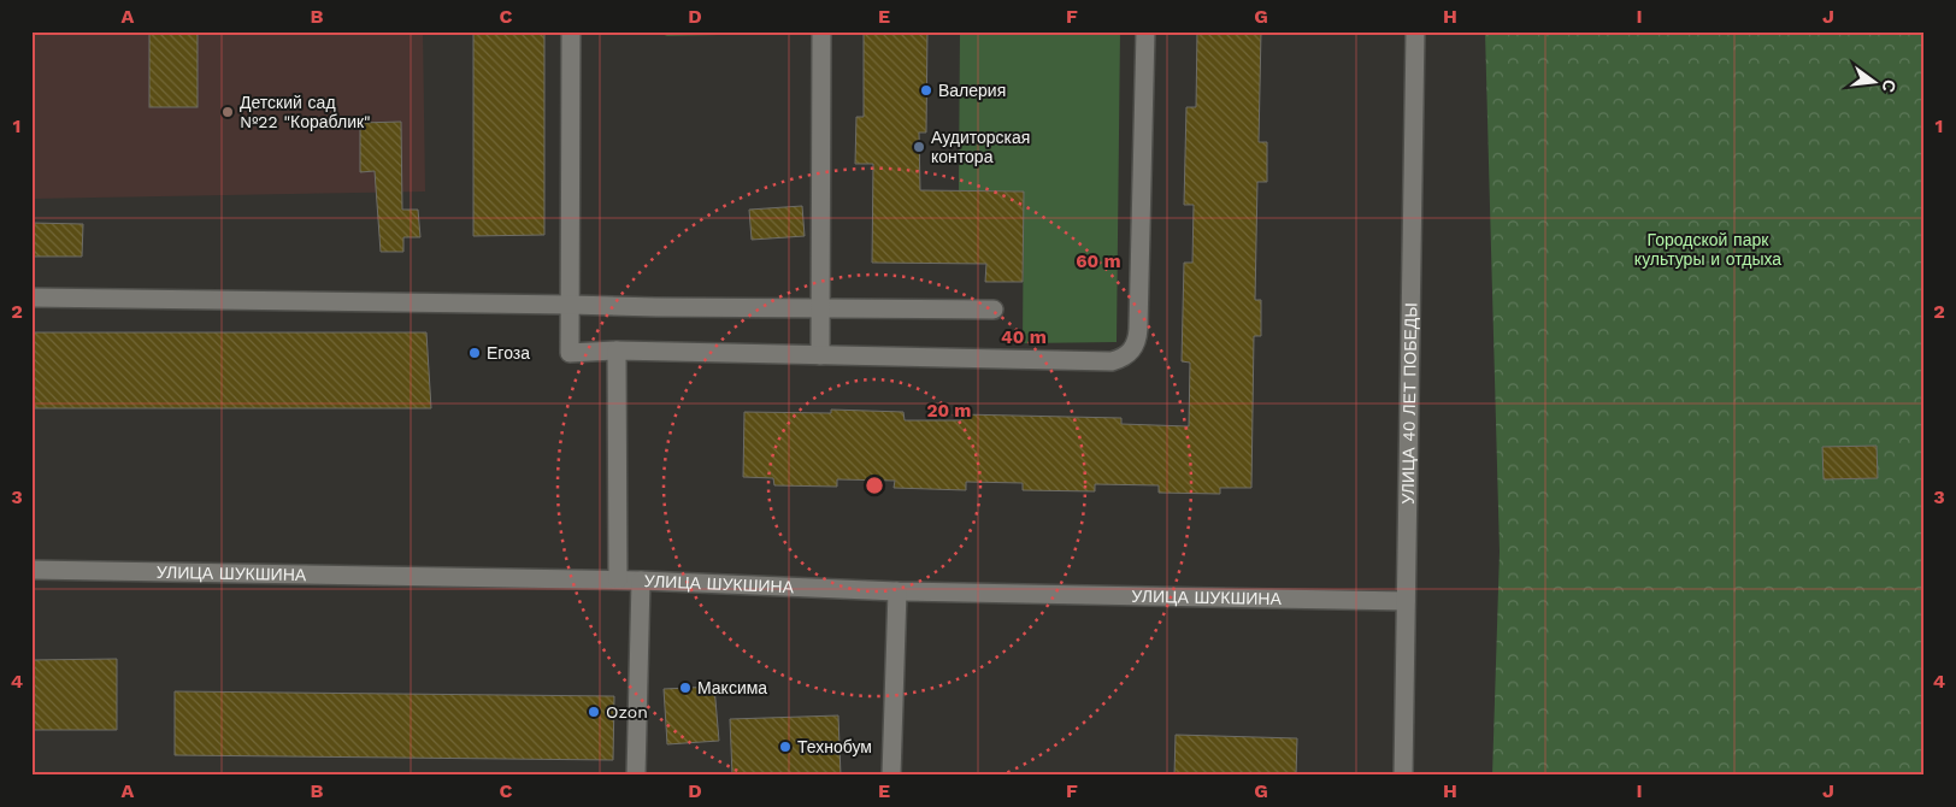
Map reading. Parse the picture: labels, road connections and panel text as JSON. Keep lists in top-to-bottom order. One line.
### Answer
{"streets":{"street":["УЛИЦА 40 ЛЕТ ПОБЕДЫ","УЛИЦА ШУКШИНА"]},"crossings":[["УЛИЦА 40 ЛЕТ ПОБЕДЫ","УЛИЦА ШУКШИНА"]],"parks":["Городской парк культуры и отдыха"],"places":["Валерия","Детский сад №22 \"Кораблик\"","Аудиторская контора","Егоза","Максима","Ozon","Технобум"],"north":"right","grid":{"columns":["A","B","C","D","E","F","G","H","I","J"],"rows":["1","2","3","4"]},"rings":["60 m","40 m","20 m"]}
